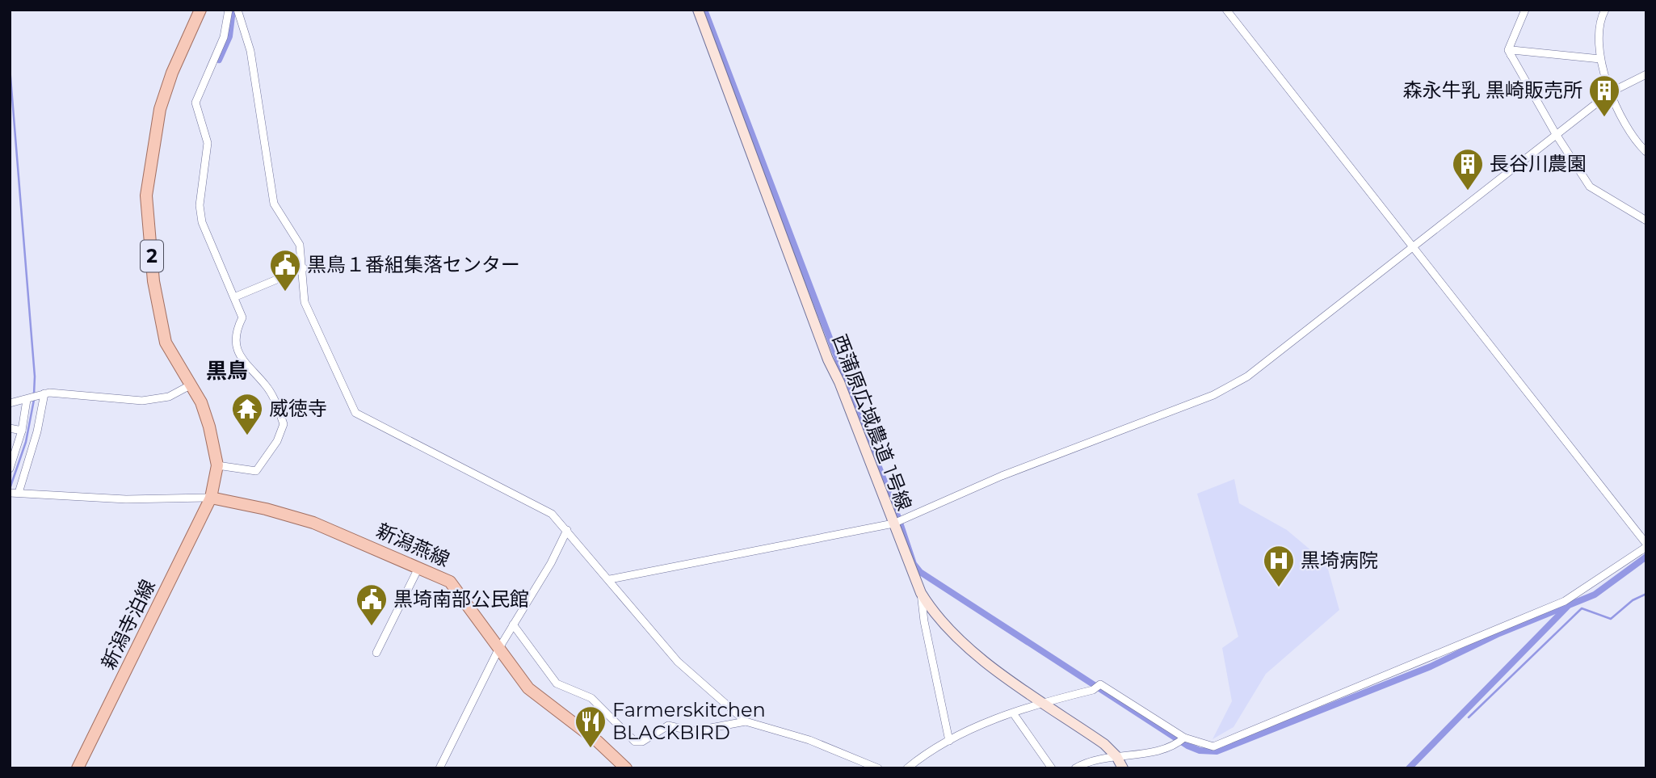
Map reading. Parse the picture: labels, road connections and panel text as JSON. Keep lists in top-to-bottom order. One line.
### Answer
{"streets":{"main road":["2","新潟燕線","新潟寺泊線"],"street":["西蒲原広域農道 1号線"]},"crossings":[["2","新潟燕線"],["2","新潟寺泊線"],["新潟燕線","新潟寺泊線"]],"districts":["黒鳥"],"places":{"building":["森永牛乳 黒崎販売所","長谷川農園"],"public building":["黒鳥１番組集落センター","黒埼南部公民館"],"temple":["威徳寺"],"hospital":["黒埼病院"],"restaurant":["Farmerskitchen BLACKBIRD"]}}
